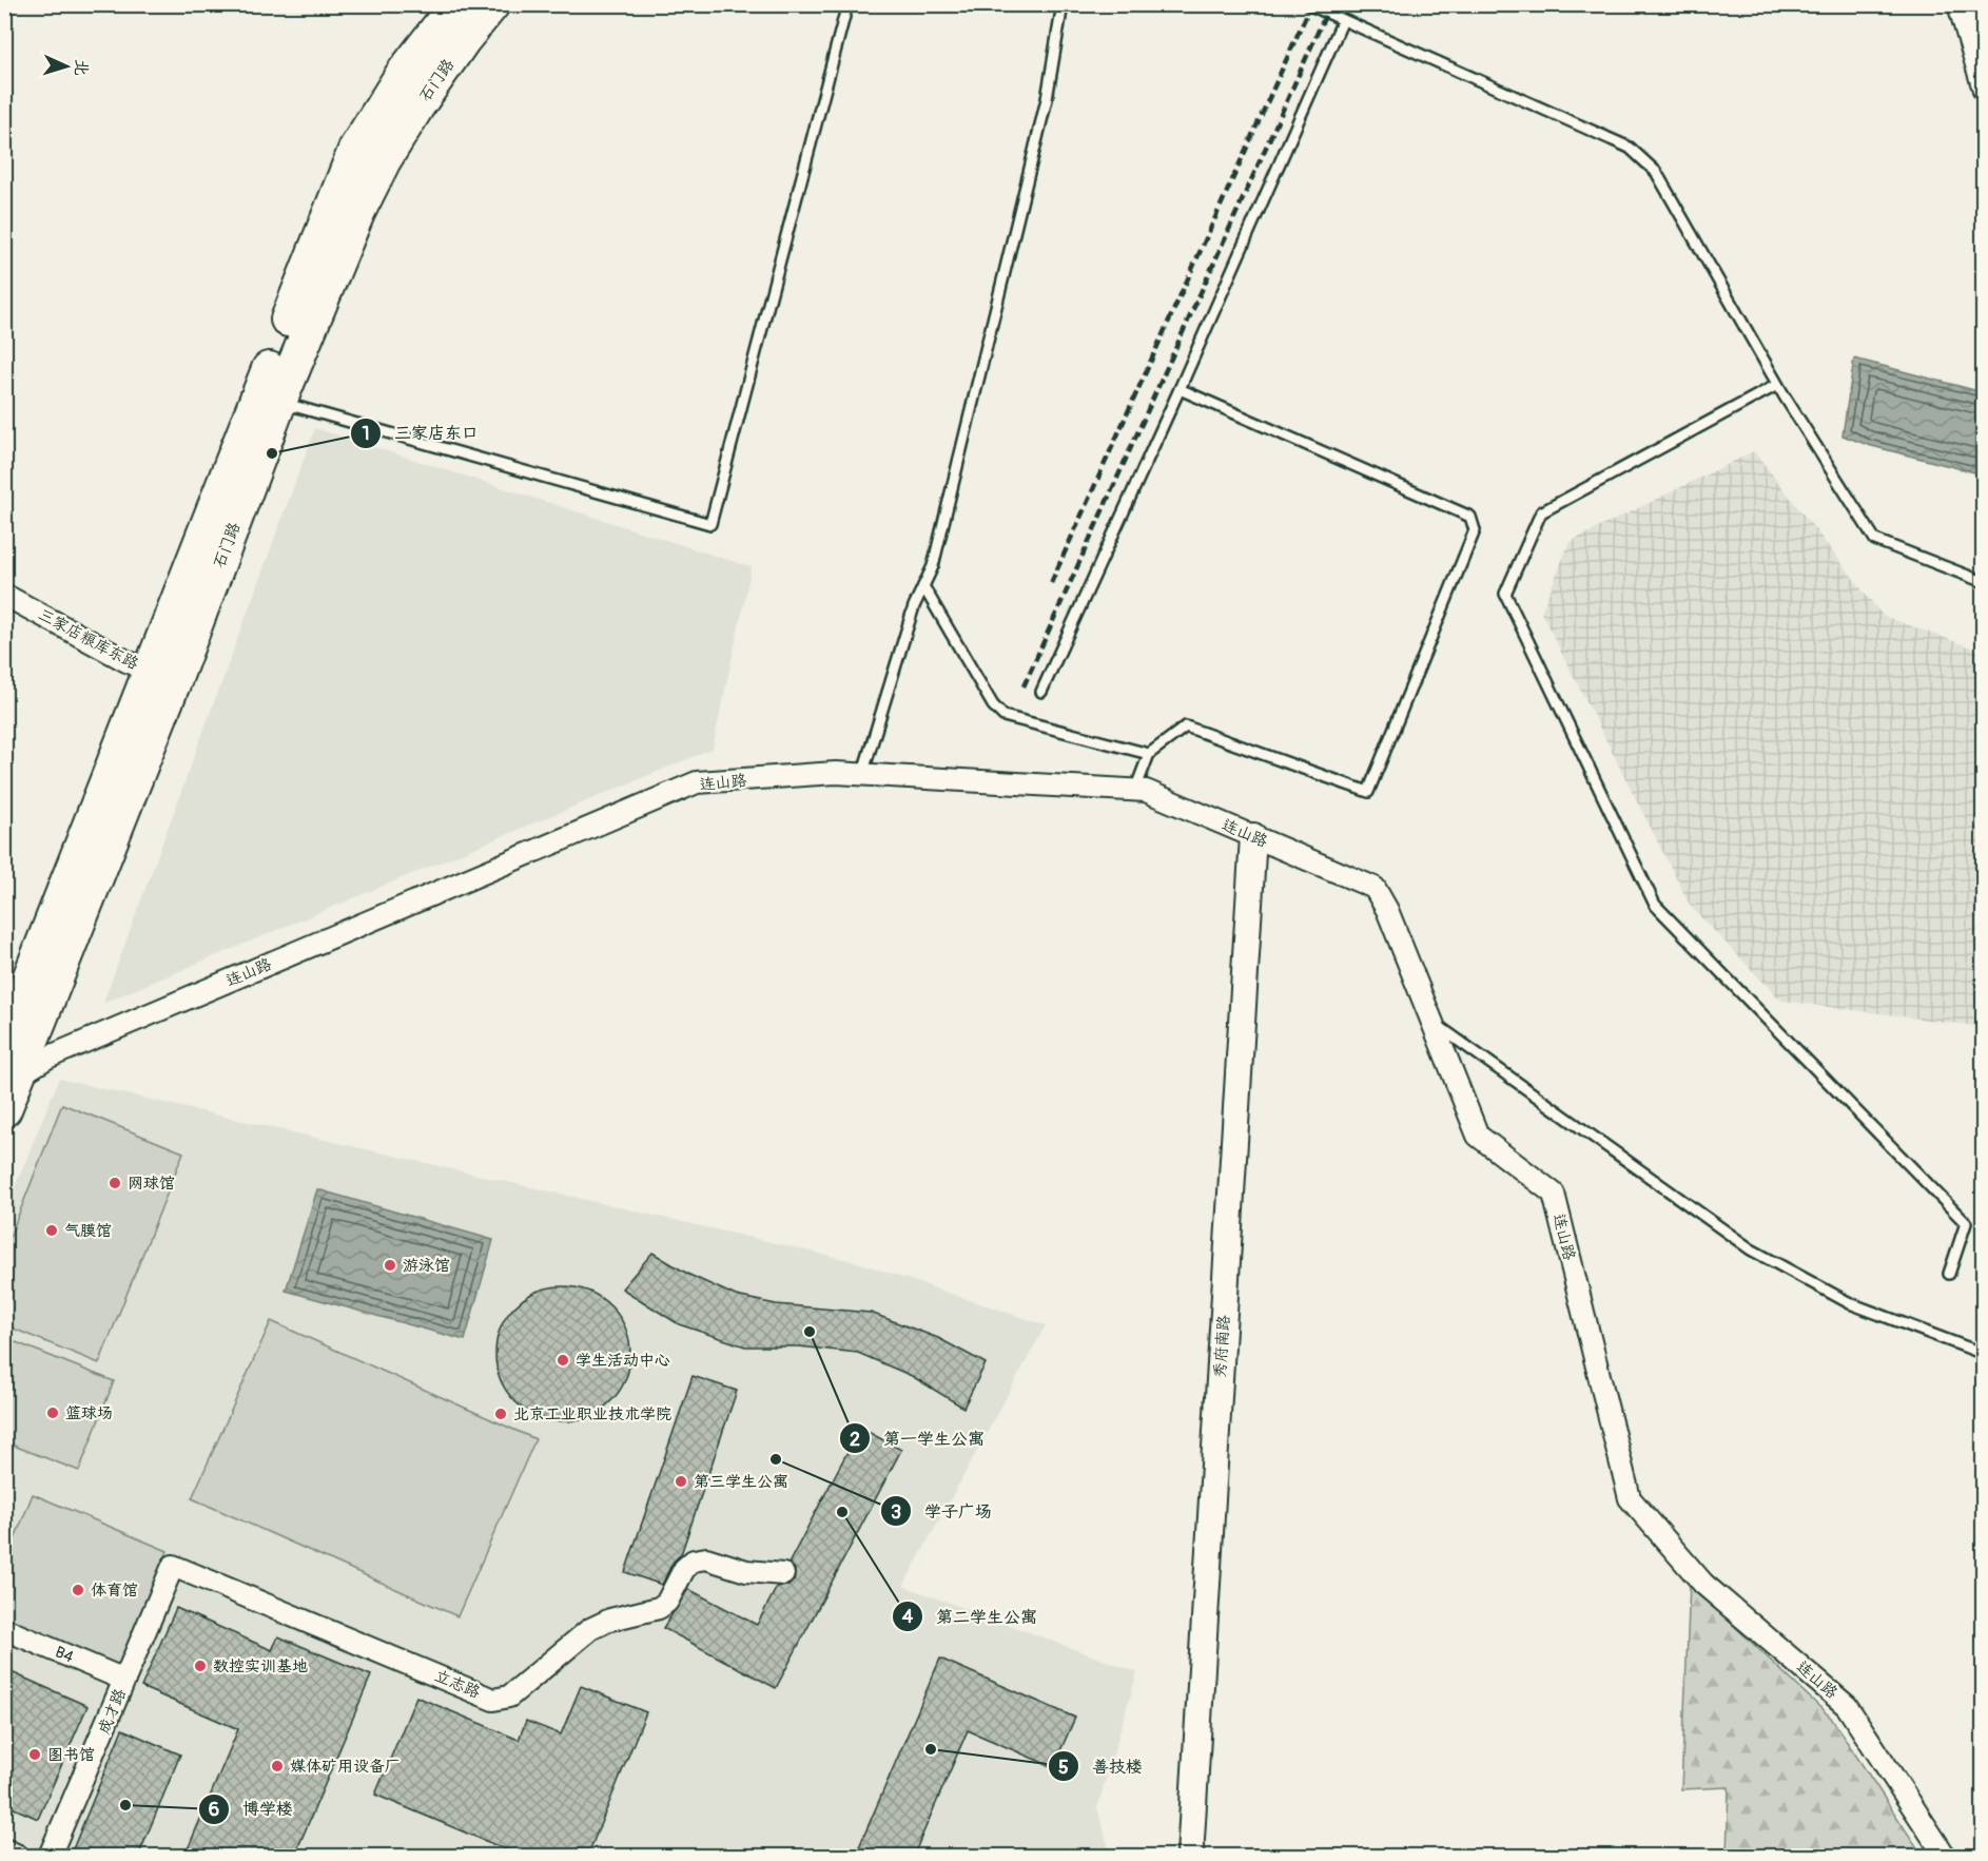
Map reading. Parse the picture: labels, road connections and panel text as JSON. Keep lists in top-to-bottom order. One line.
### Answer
{"streets":{"highway":["石门路"],"street":["三家店粮库东路","连山路","秀府南路","B4","立志路","成才路"]},"crossings":[["石门路","三家店粮库东路"],["石门路","连山路"],["连山路","秀府南路"],["B4","成才路"],["立志路","成才路"]],"places":["三家店东口","网球馆","气膜馆","游泳馆","第一学生公寓","学生活动中心","篮球场","北京工业职业技术学院","学子广场","第三学生公寓","第二学生公寓","体育馆","数控实训基地","善技楼","图书馆","媒体矿用设备厂","博学楼"],"north":"right"}
